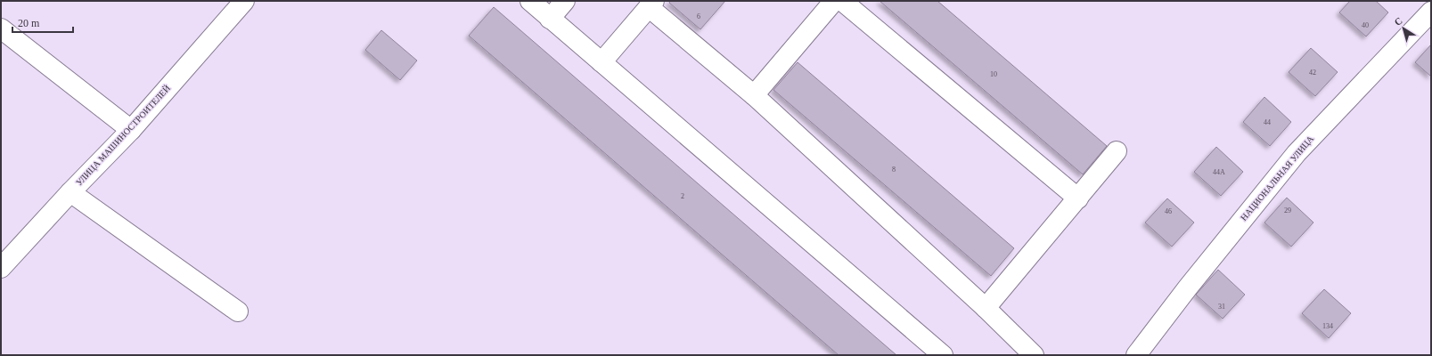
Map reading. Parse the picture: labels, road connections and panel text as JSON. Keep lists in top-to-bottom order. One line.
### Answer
{"streets":{"street":["УЛИЦА МАШИНОСТРОИТЕЛЕЙ","НАЦИОНАЛЬНАЯ УЛИЦА"]},"house_numbers":["6","40","42","10","44","8","44А","2","29","46","31","134"],"scale_bar":"20 m","north":"top left"}
